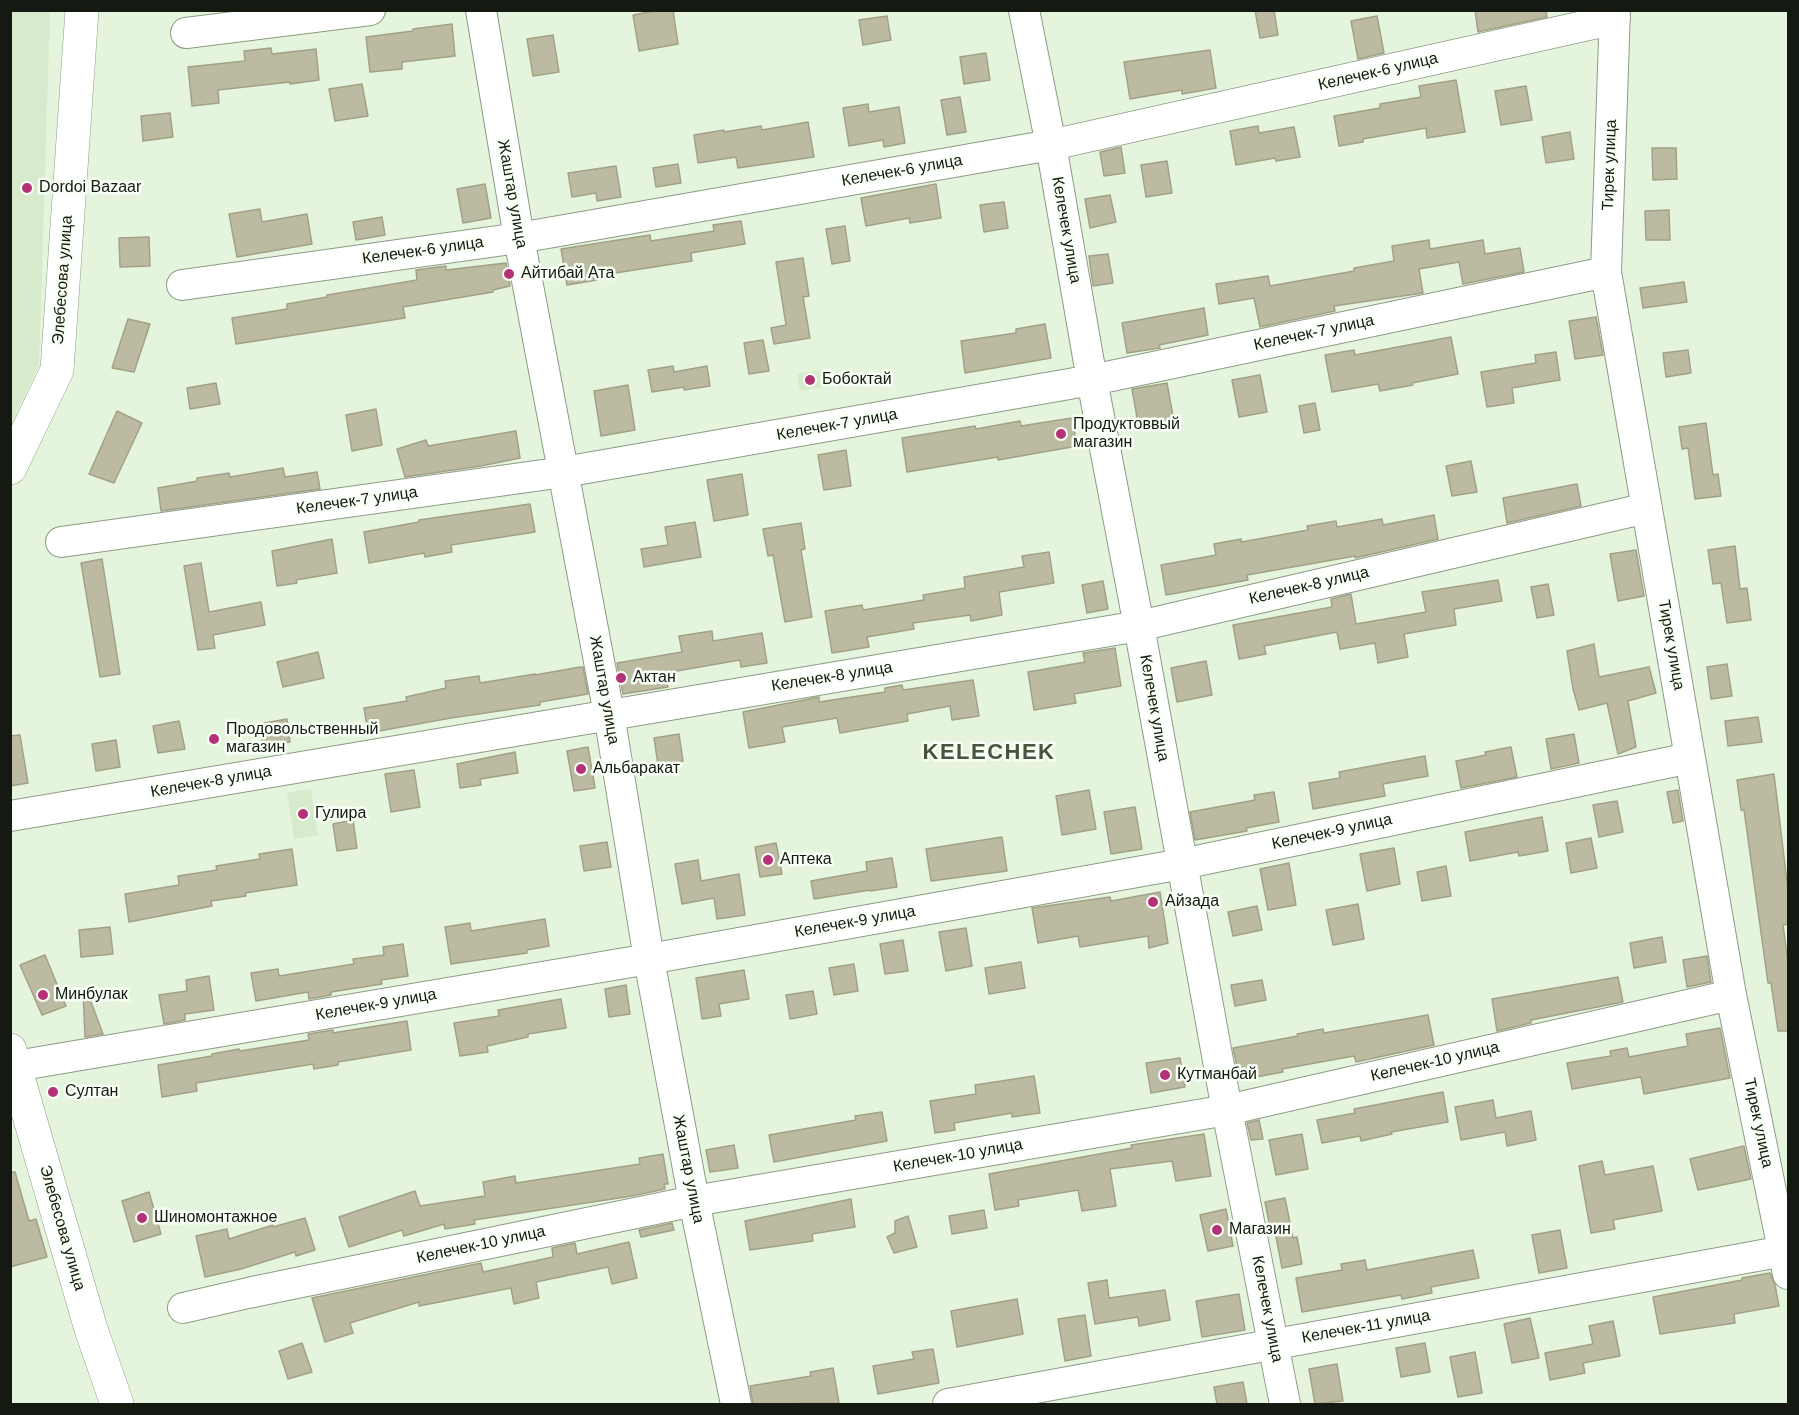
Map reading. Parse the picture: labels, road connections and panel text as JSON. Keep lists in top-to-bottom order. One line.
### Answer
{"streets":{"main road":["Элебесова улица"],"street":["Келечек-6 улица","Тирек улица","Жаштар улица","Келечек улица","Келечек-7 улица","Келечек-8 улица","Келечек-9 улица","Келечек-10 улица","Келечек-11 улица"]},"crossings":[["Келечек-6 улица","Тирек улица"],["Келечек-6 улица","Жаштар улица"],["Келечек-6 улица","Келечек улица"],["Тирек улица","Келечек-7 улица"],["Тирек улица","Келечек-8 улица"],["Тирек улица","Келечек-9 улица"],["Тирек улица","Келечек-10 улица"],["Тирек улица","Келечек-11 улица"],["Жаштар улица","Келечек-7 улица"],["Жаштар улица","Келечек-8 улица"],["Жаштар улица","Келечек-9 улица"],["Жаштар улица","Келечек-10 улица"],["Келечек улица","Келечек-7 улица"],["Келечек улица","Келечек-8 улица"],["Келечек улица","Келечек-9 улица"],["Келечек улица","Келечек-10 улица"],["Келечек улица","Келечек-11 улица"],["Элебесова улица","Келечек-9 улица"]],"districts":["KELECHEK"],"places":["Dordoi Bazaar","Айтибай Ата","Бобоктай","Продуктоввый магазин","Актан","Продовольственный магазин","Альбаракат","Гулира","Аптека","Айзада","Минбулак","Кутманбай","Султан","Шиномонтажное","Магазин"]}
